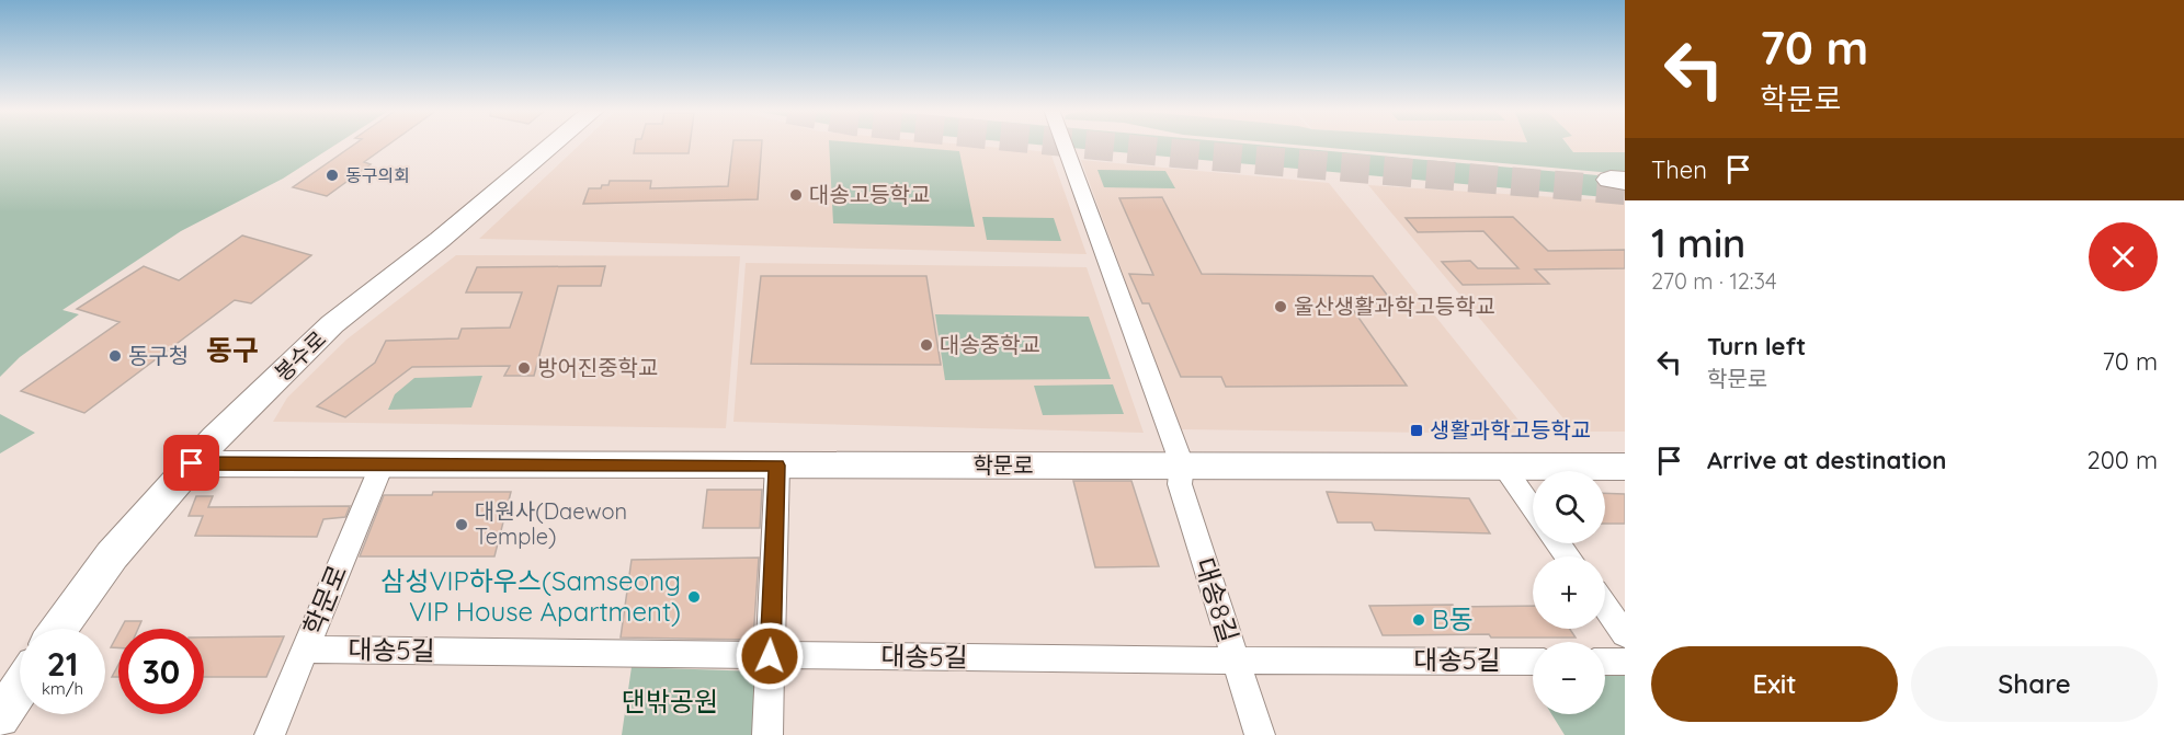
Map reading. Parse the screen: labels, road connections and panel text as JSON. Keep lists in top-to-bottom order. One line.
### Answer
{"streets":{"street":["봉수로","학문로","대송8길","대송5길"]},"crossings":[["봉수로","학문로"],["학문로","대송8길"],["학문로","대송5길"],["대송8길","대송5길"]],"districts":["동구"],"parks":["댄밖공원"],"places":{"other":["동구의회","대송고등학교","울산생활과학고등학교","대송중학교","동구청","방어진중학교","대원사(Daewon Temple)","삼성VIP하우스(Samseong VIP House Apartment)","B동"],"transit":["생활과학고등학교"]},"page":{"turn":["70 m","학문로"],"then":"Then","heading":["1 min","270 m · 12:34"],"list":[{"name":"Turn left","note":"학문로","value":"70 m"},{"name":"Arrive at destination","value":"200 m"}],"map_buttons":["+","−"],"speed":"21 km/h","limit":"30","buttons":["Exit","Share"]}}
